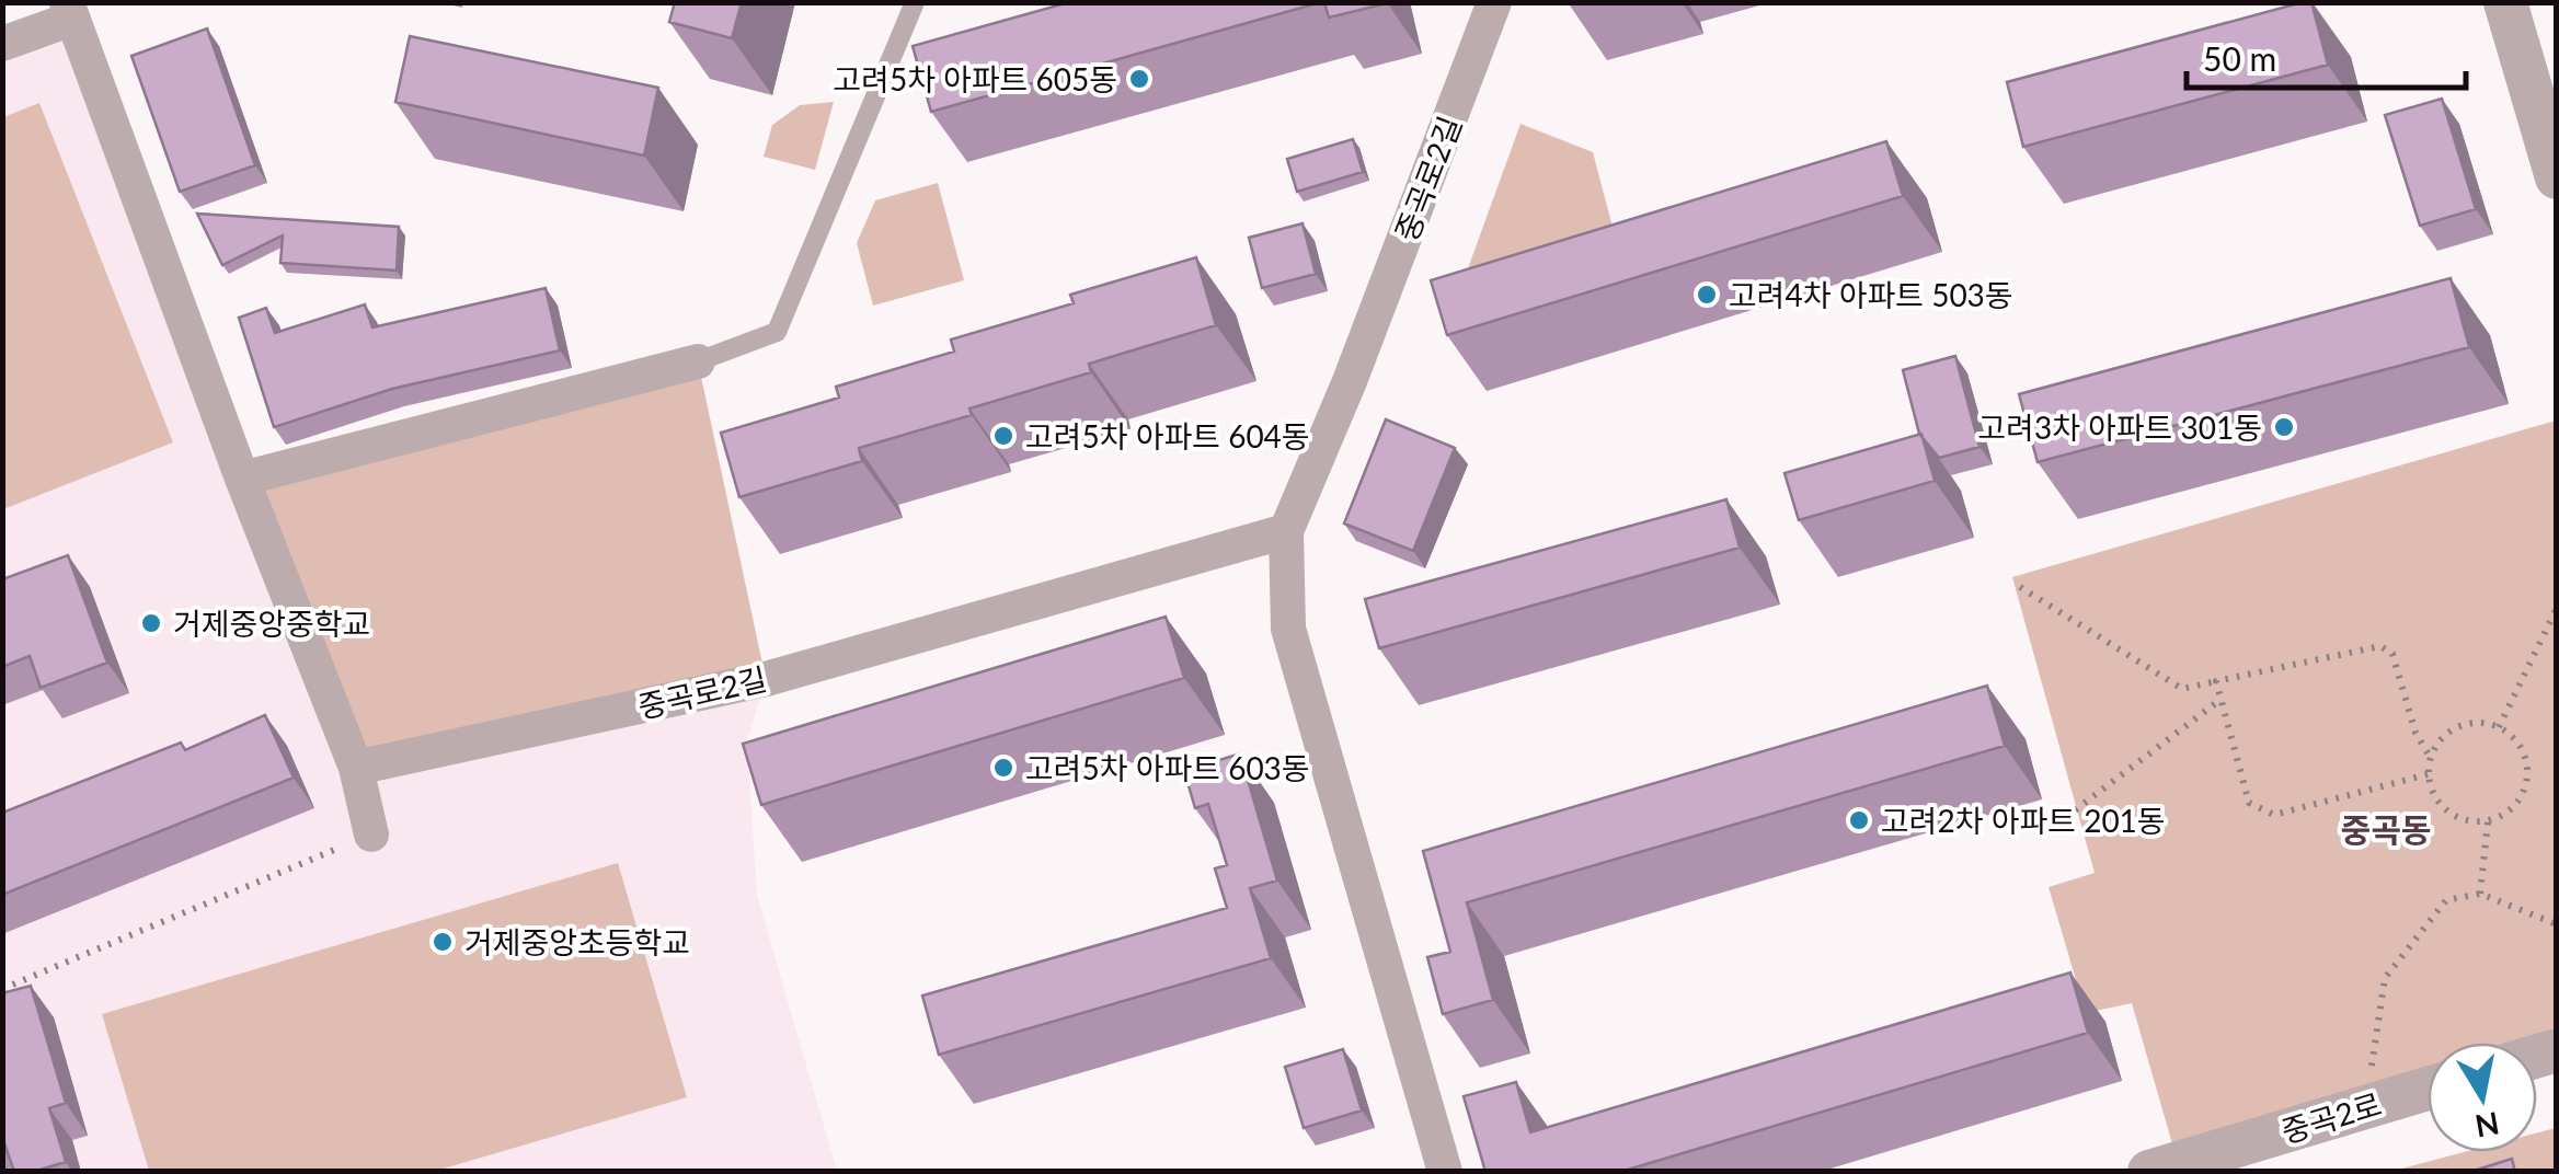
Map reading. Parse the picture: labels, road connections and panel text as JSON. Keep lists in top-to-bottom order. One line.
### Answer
{"streets":{"street":["중곡로2길","중곡2로"]},"districts":["중곡동"],"places":["고려5차 아파트 605동","고려4차 아파트 503동","고려3차 아파트 301동","고려5차 아파트 604동","거제중앙중학교","고려5차 아파트 603동","고려2차 아파트 201동","거제중앙초등학교"],"scale_bar":"50 m","north":"bottom"}
